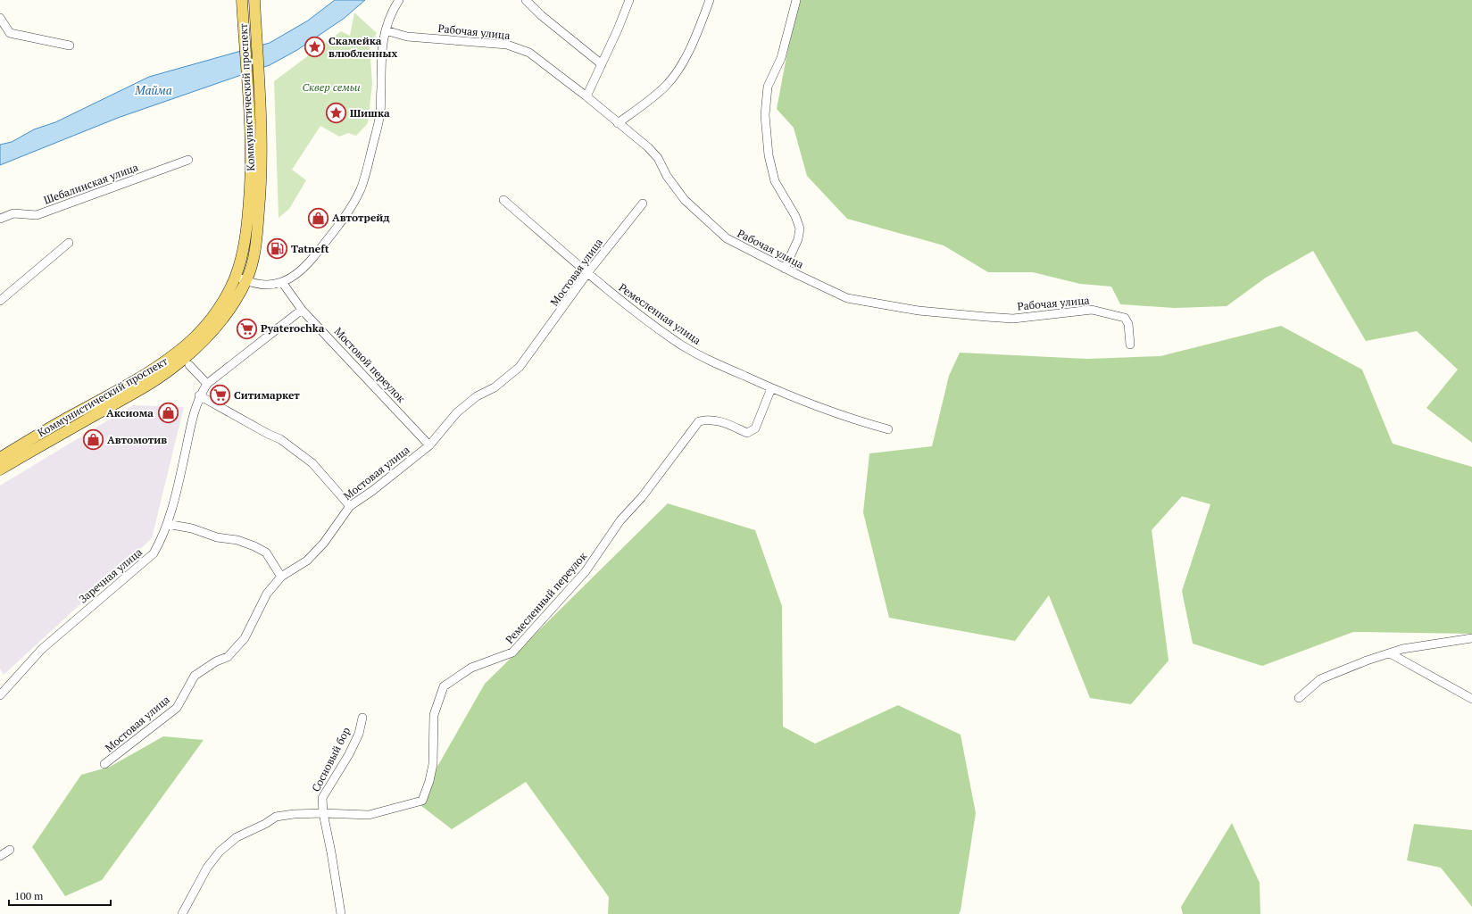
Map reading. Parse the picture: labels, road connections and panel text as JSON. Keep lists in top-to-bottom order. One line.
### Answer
{"streets":{"main road":["Коммунистический проспект"],"street":["Рабочая улица","Шебалинская улица","Мостовая улица","Ремесленная улица","Мостовой переулок","Заречная улица","Ремесленный переулок","Сосновый бор"]},"crossings":[["Мостовая улица","Ремесленная улица"],["Мостовая улица","Мостовой переулок"],["Ремесленная улица","Ремесленный переулок"],["Ремесленный переулок","Сосновый бор"]],"water":["Майма"],"parks":["Сквер семьи"],"places":{"place":["Скамейка влюбленных","Шишка"],"shop":["Автотрейд","Аксиома","Автомотив"],"fuel station":["Tatneft"],"supermarket":["Pyaterochka","Ситимаркет"]},"scale_bar":"100 m"}
